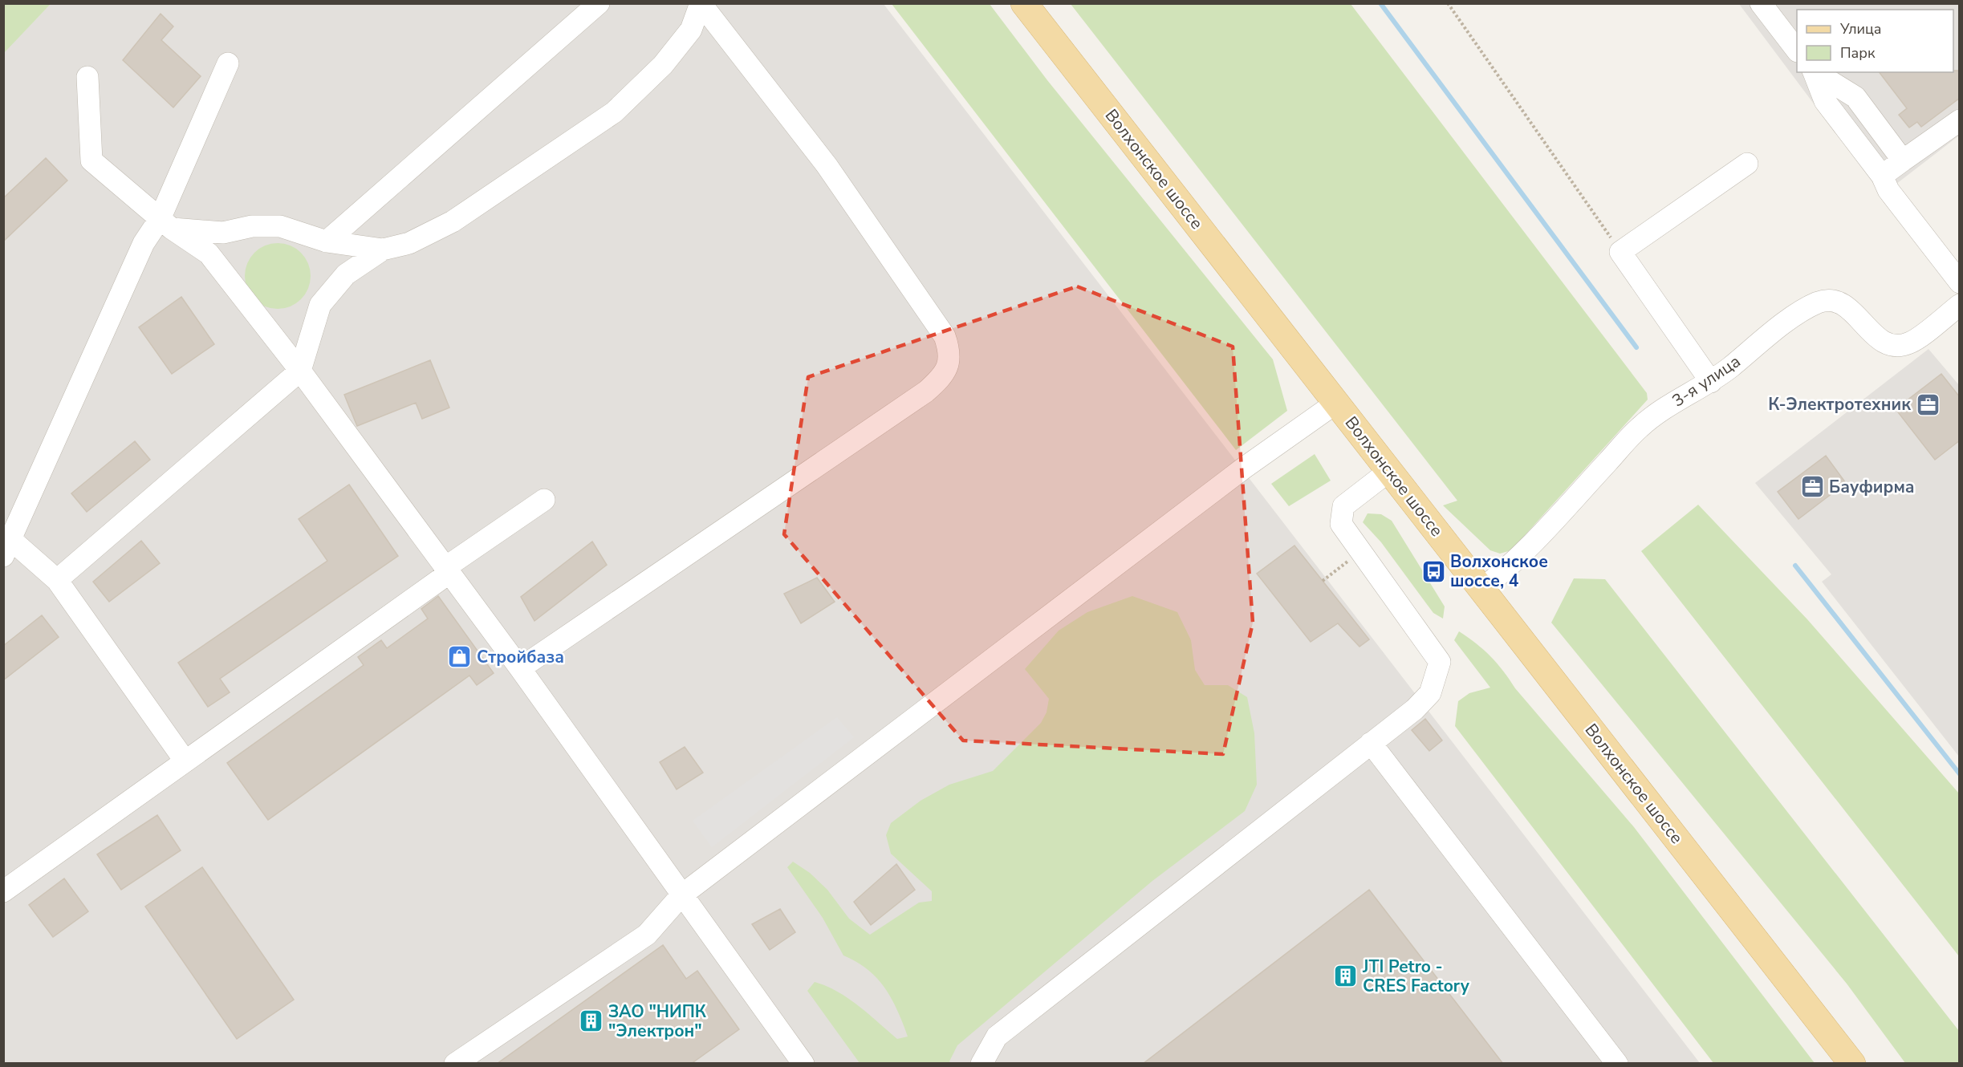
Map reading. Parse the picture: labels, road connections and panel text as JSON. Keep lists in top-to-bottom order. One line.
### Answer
{"streets":{"main road":["Волхонское шоссе"],"street":["3-я улица"]},"crossings":[["Волхонское шоссе","3-я улица"]],"places":{"office":["К-Электротехник","Бауфирма"],"bus stop":["Волхонское шоссе, 4"],"shop":["Стройбаза"],"building":["JTI Petro - CRES Factory","ЗАО \"НИПК \"Электрон\""]},"legend":["Улица","Парк"]}
